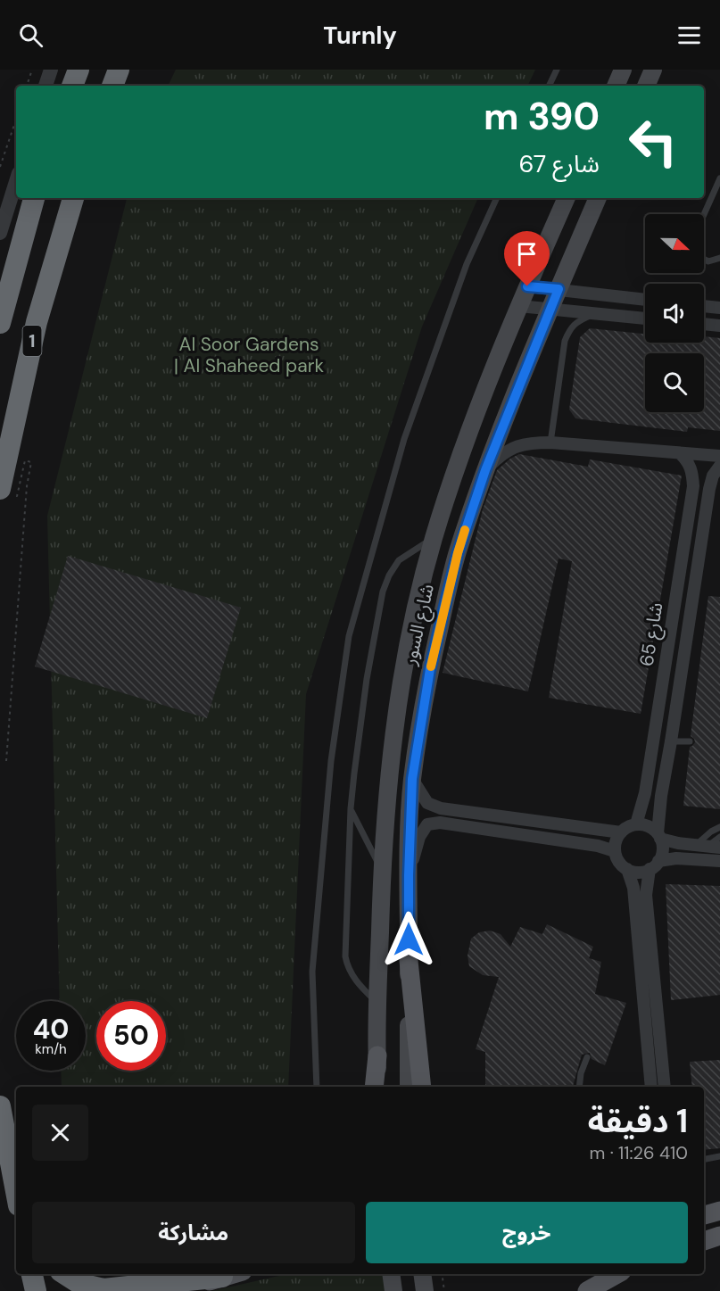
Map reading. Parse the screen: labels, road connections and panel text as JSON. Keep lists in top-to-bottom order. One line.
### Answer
{"streets":{"highway":["1"],"main road":["شارع السور"],"street":["شارع 65"]},"parks":["Al Soor Gardens | Al Shaheed park"],"north":"right","page":{"header":"Turnly","turn":["390 m","شارع 67"],"speed":"40 km/h","limit":"50","heading":["1 دقيقة","410 m · 11:26"],"buttons":["خروج","مشاركة"]}}
